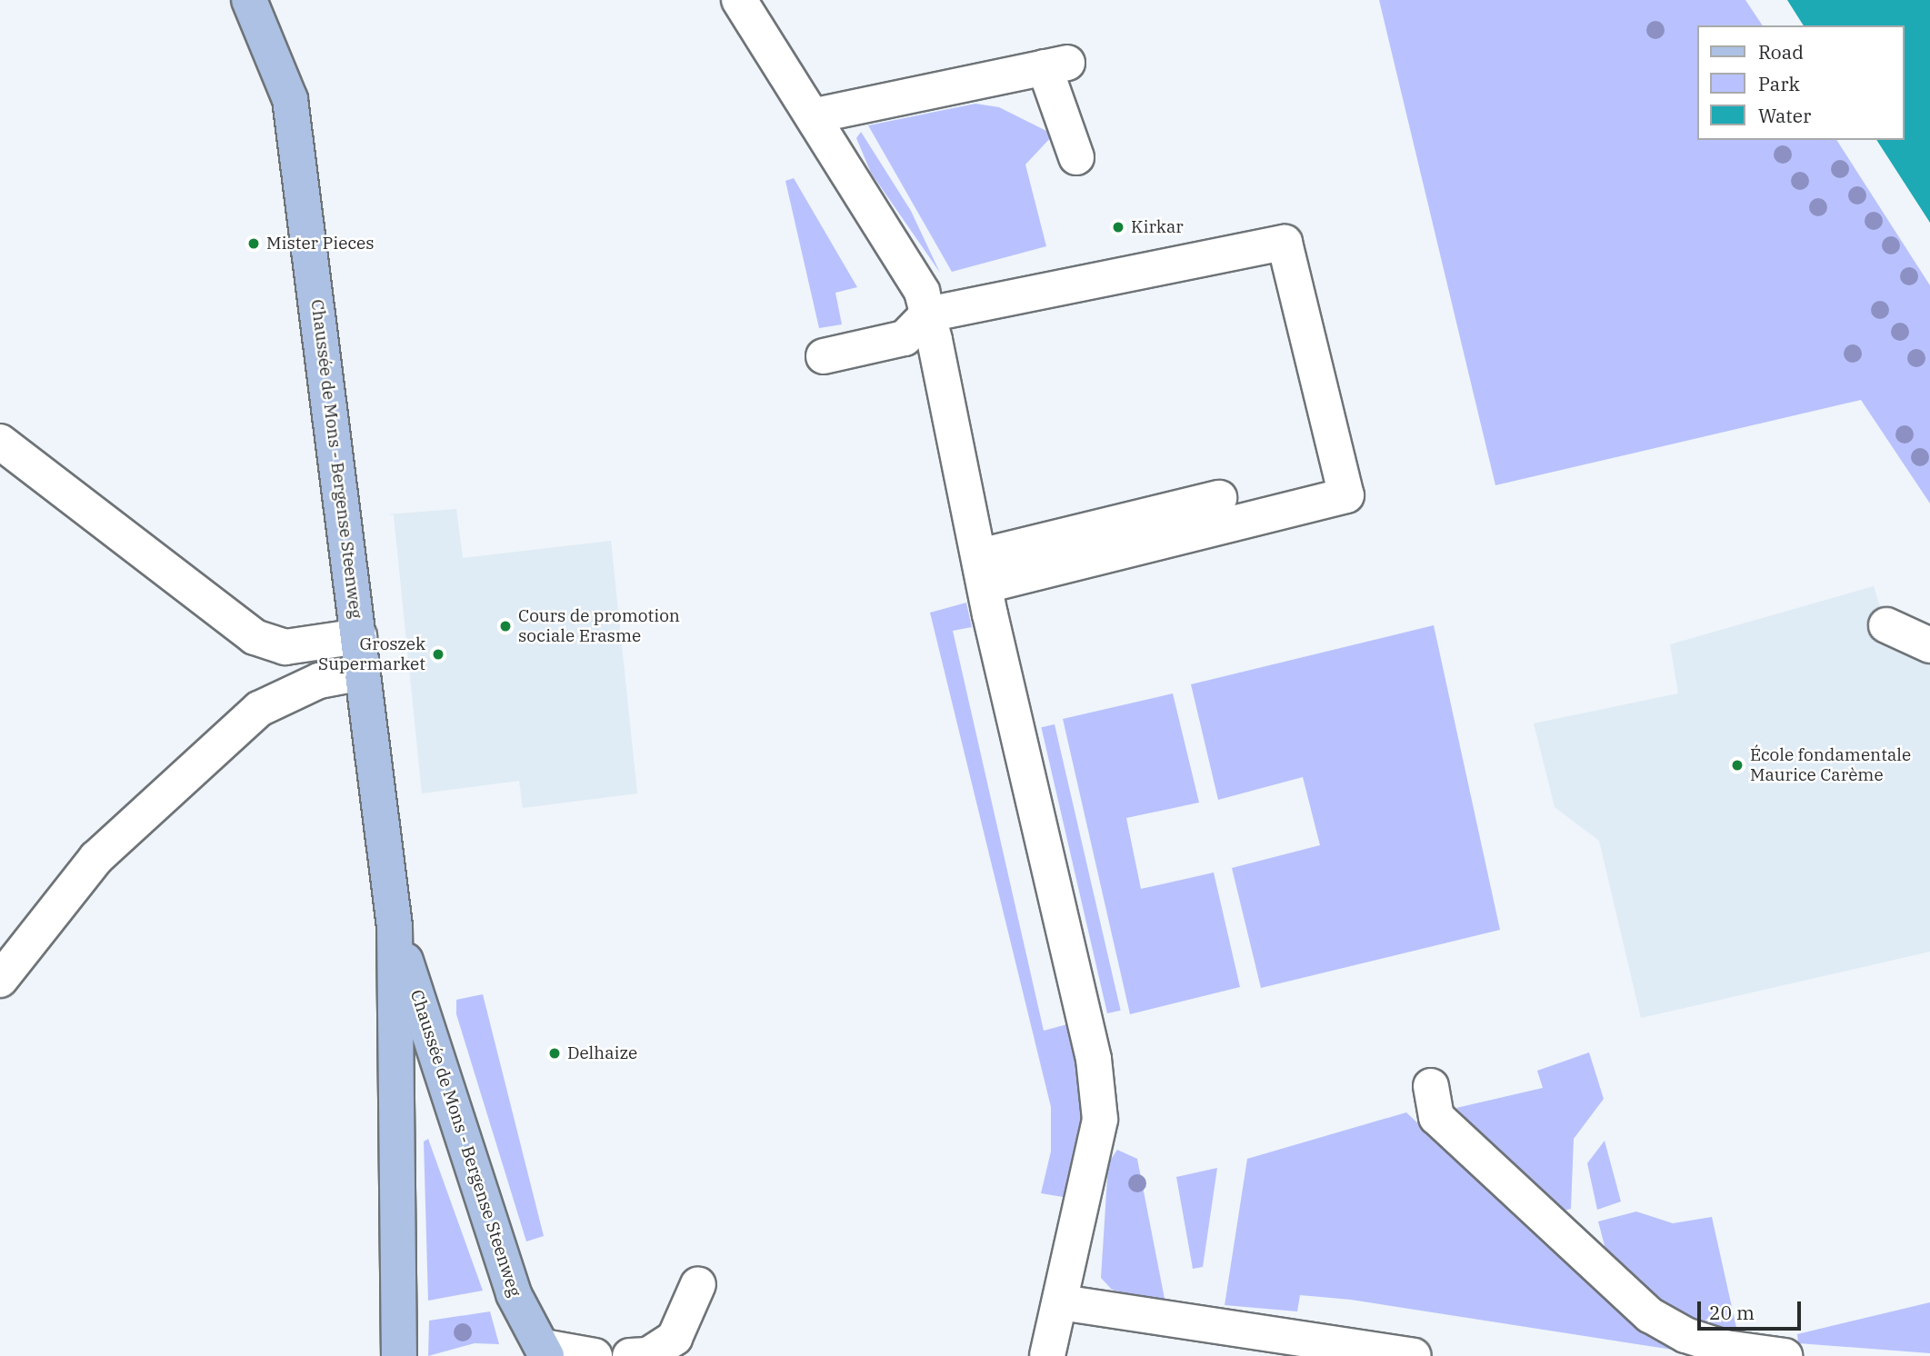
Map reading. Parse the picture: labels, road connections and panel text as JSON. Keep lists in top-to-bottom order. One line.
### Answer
{"streets":{"main road":["Chaussée de Mons - Bergense Steenweg"]},"places":["Kirkar","Mister Pieces","Cours de promotion sociale Erasme","Groszek Supermarket","École fondamentale Maurice Carème","Delhaize"],"legend":["Road","Park","Water"],"scale_bar":"20 m"}
